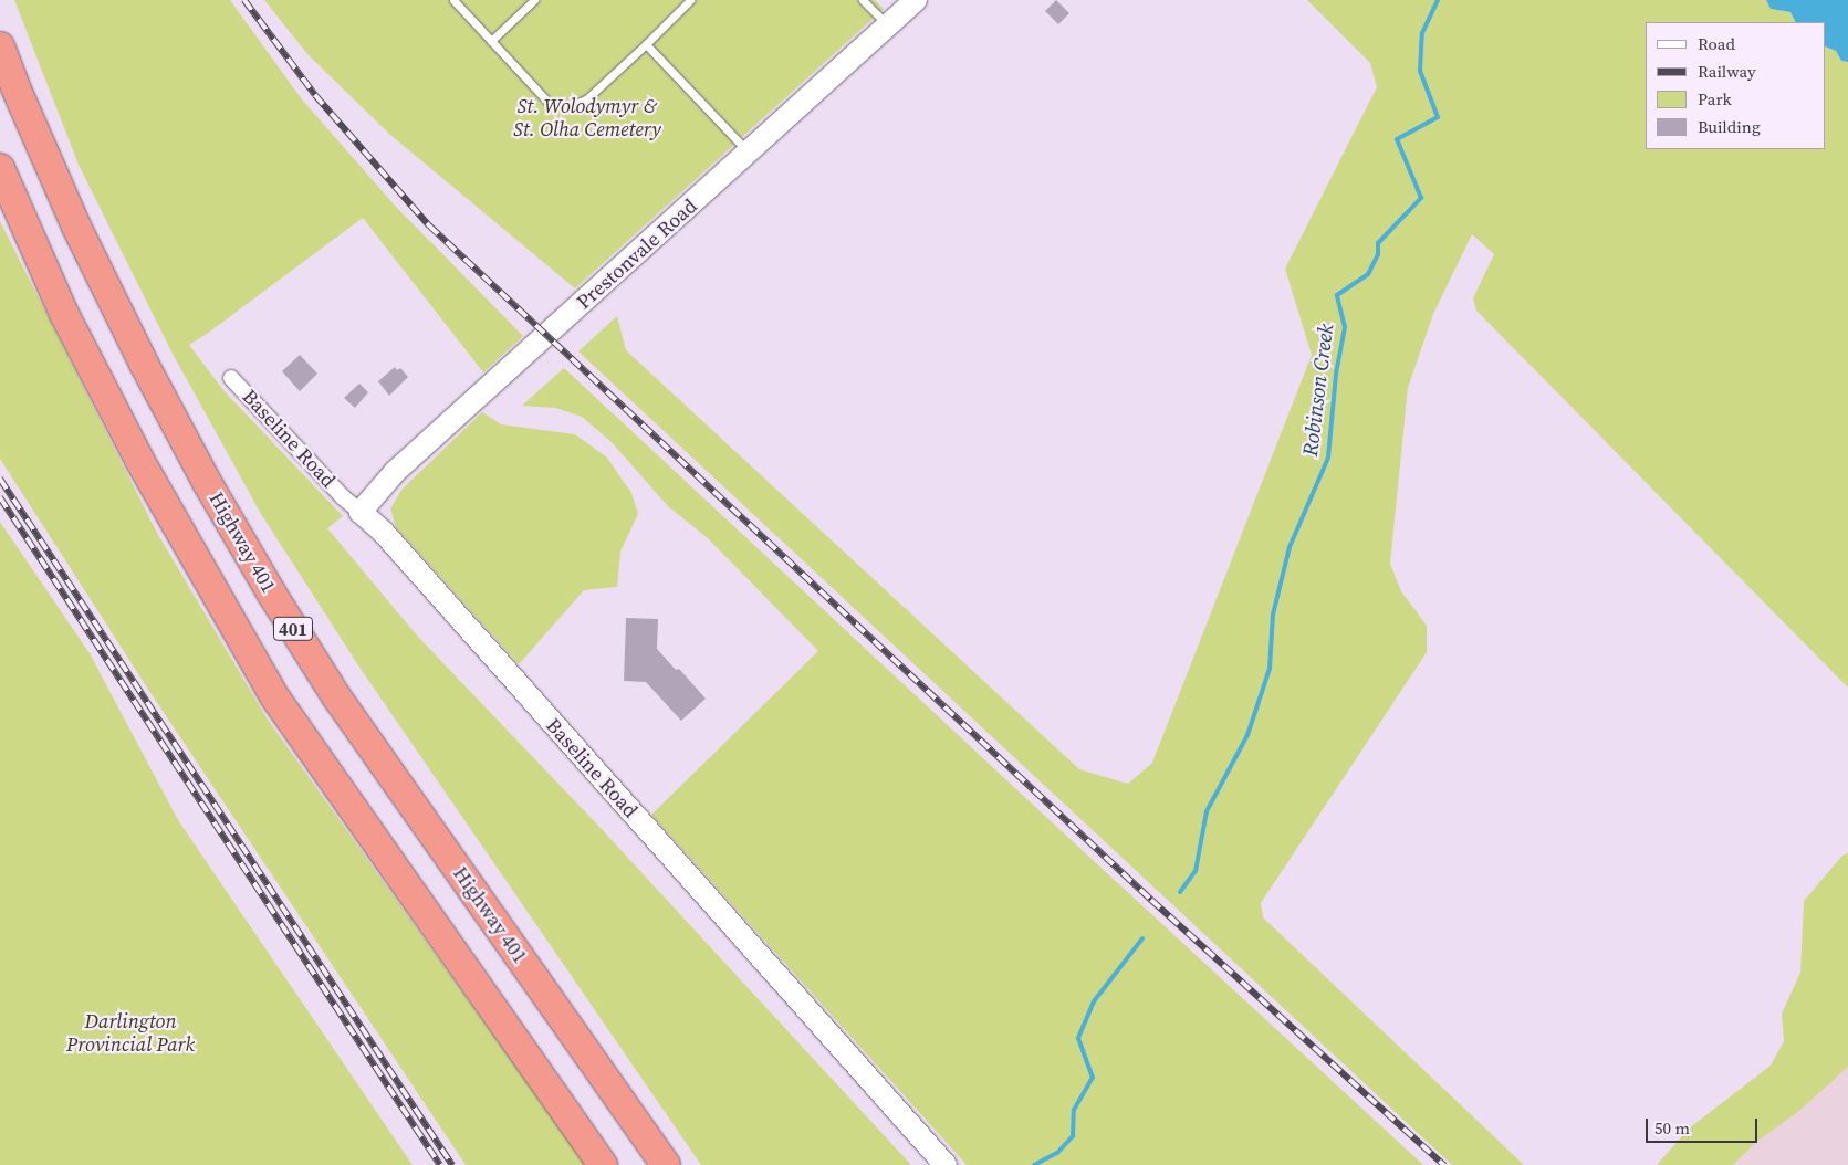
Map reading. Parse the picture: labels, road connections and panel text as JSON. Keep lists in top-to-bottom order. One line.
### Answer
{"streets":{"highway":["Highway 401","401"],"street":["Prestonvale Road","Baseline Road"]},"crossings":[["Prestonvale Road","Baseline Road"]],"water":["Robinson Creek"],"parks":["St. Wolodymyr & St. Olha Cemetery","Darlington Provincial Park"],"legend":["Road","Railway","Park","Building"],"scale_bar":"50 m"}
